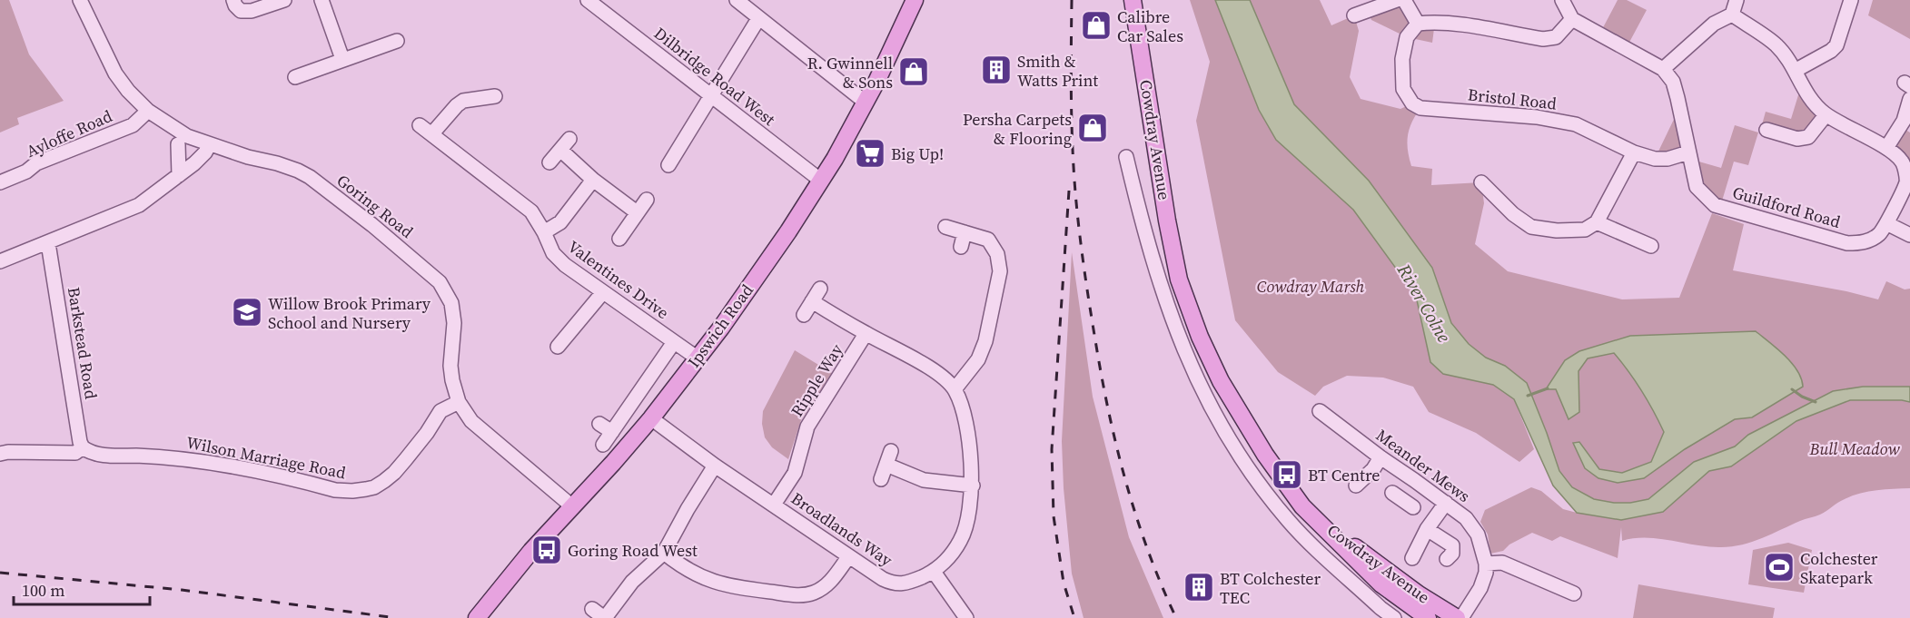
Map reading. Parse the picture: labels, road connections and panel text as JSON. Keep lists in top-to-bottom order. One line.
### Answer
{"streets":{"main road":["Cowdray Avenue","Ipswich Road"],"street":["Dilbridge Road West","Bristol Road","Ayloffe Road","Goring Road","Guildford Road","Valentines Drive","Barkstead Road","Ripple Way","Wilson Marriage Road","Meander Mews","Broadlands Way"]},"crossings":[["Dilbridge Road West","Ipswich Road"],["Bristol Road","Guildford Road"],["Ayloffe Road","Goring Road"],["Goring Road","Ipswich Road"],["Goring Road","Wilson Marriage Road"],["Valentines Drive","Ipswich Road"],["Ipswich Road","Broadlands Way"],["Barkstead Road","Wilson Marriage Road"],["Ripple Way","Broadlands Way"]],"water":["River Colne"],"parks":["Cowdray Marsh","Bull Meadow"],"places":{"shop":["Calibre Car Sales","R. Gwinnell & Sons","Persha Carpets & Flooring"],"building":["Smith & Watts Print","BT Colchester TEC"],"supermarket":["Big Up!"],"school or university":["Willow Brook Primary School and Nursery"],"bus stop":["BT Centre","Goring Road West"],"sports":["Colchester Skatepark"]},"scale_bar":"100 m"}
